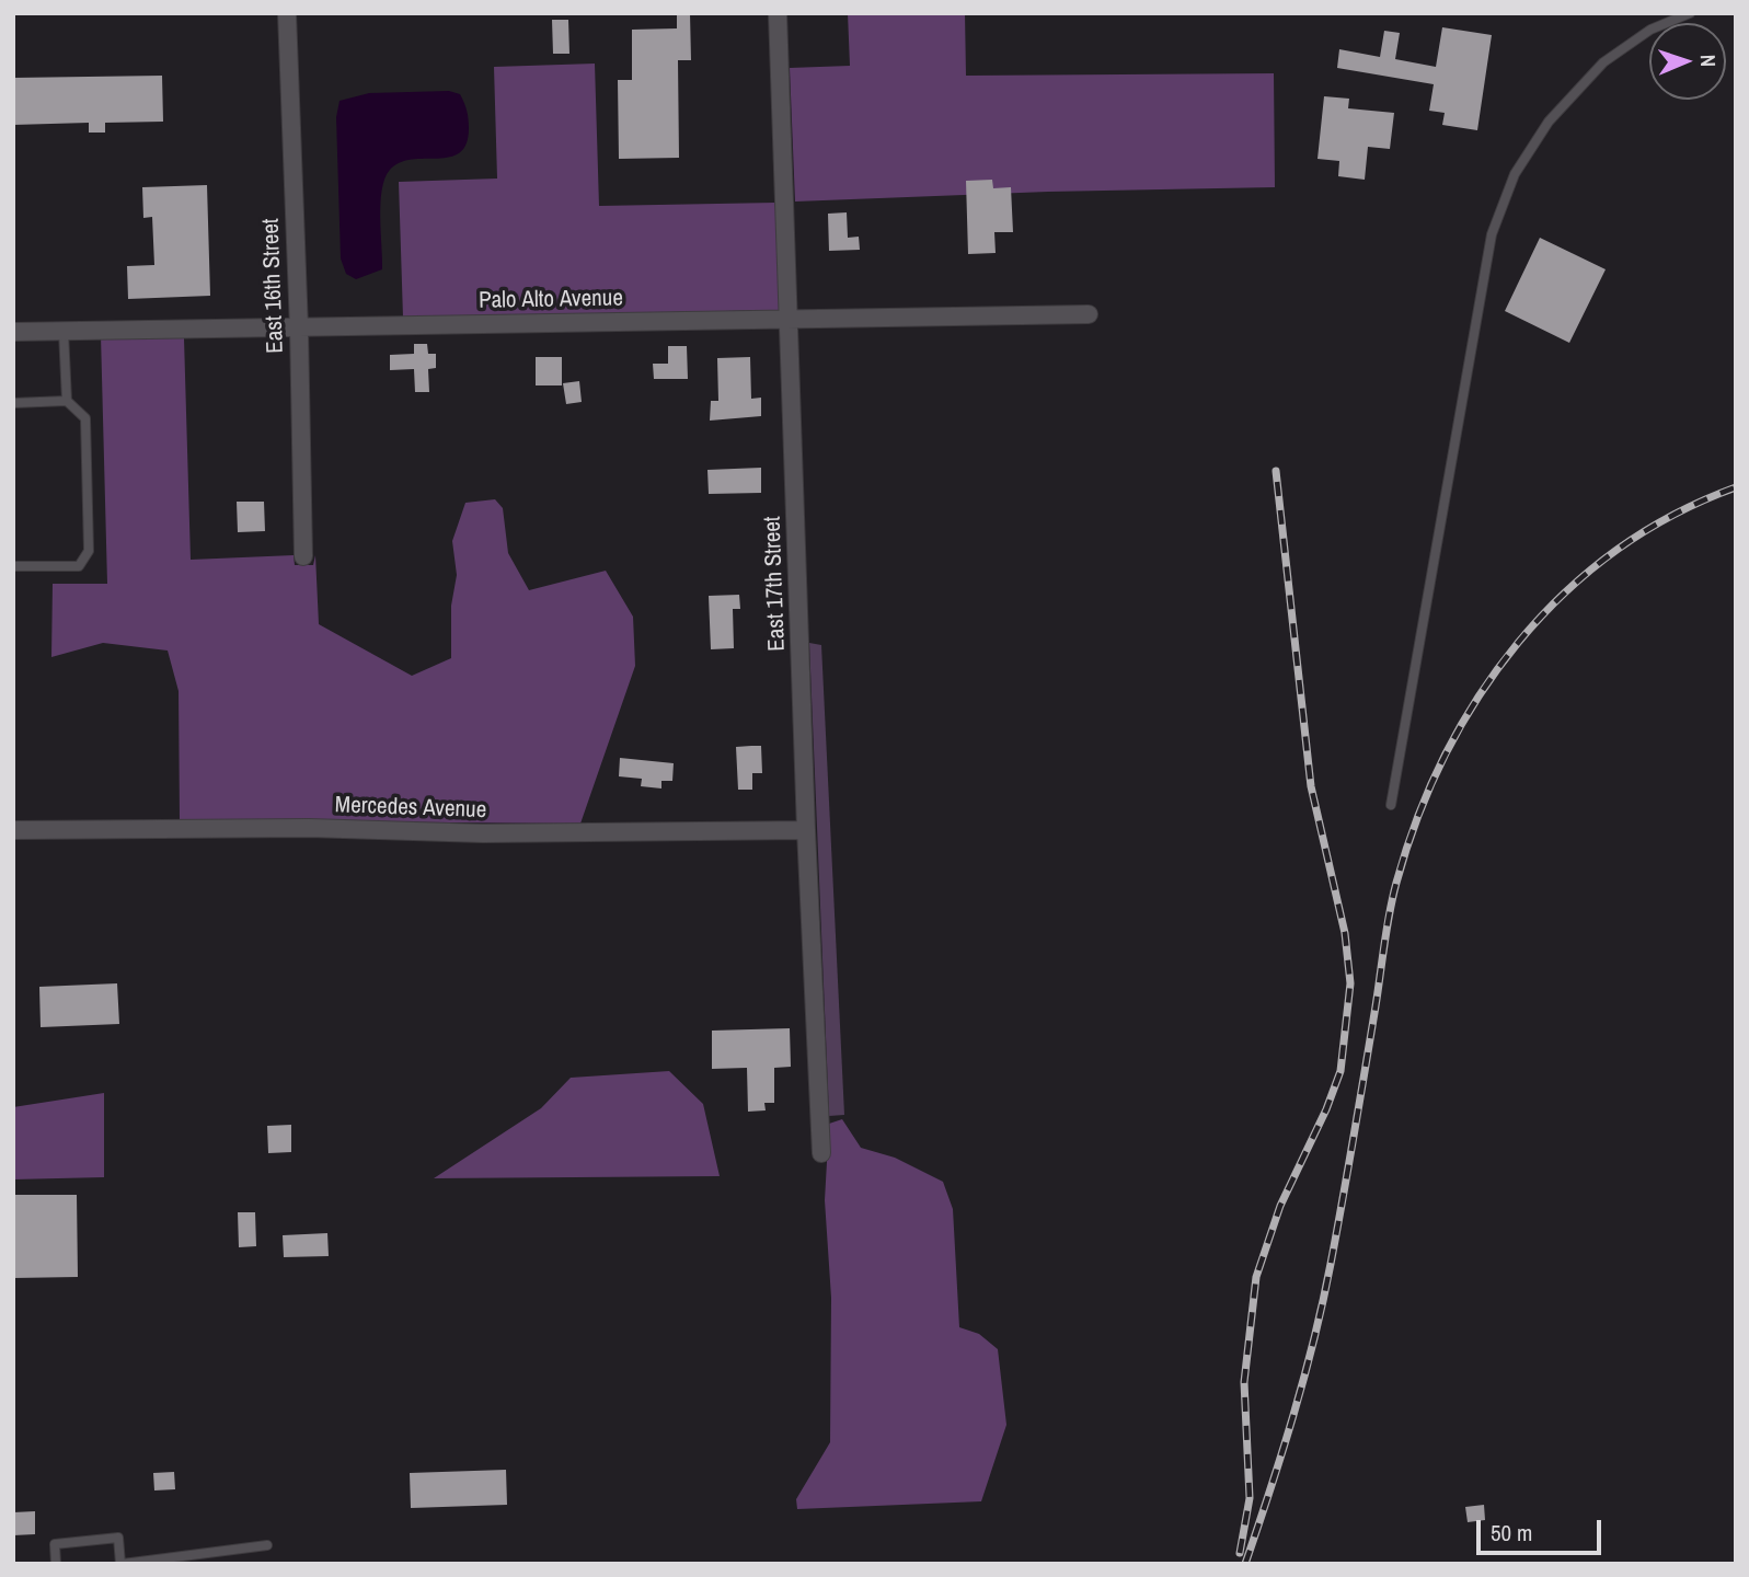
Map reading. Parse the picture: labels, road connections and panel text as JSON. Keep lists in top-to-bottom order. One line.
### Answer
{"streets":{"street":["East 16th Street","Palo Alto Avenue","East 17th Street","Mercedes Avenue"]},"crossings":[["East 16th Street","Palo Alto Avenue"],["Palo Alto Avenue","East 17th Street"],["East 17th Street","Mercedes Avenue"]],"scale_bar":"50 m","north":"right"}
